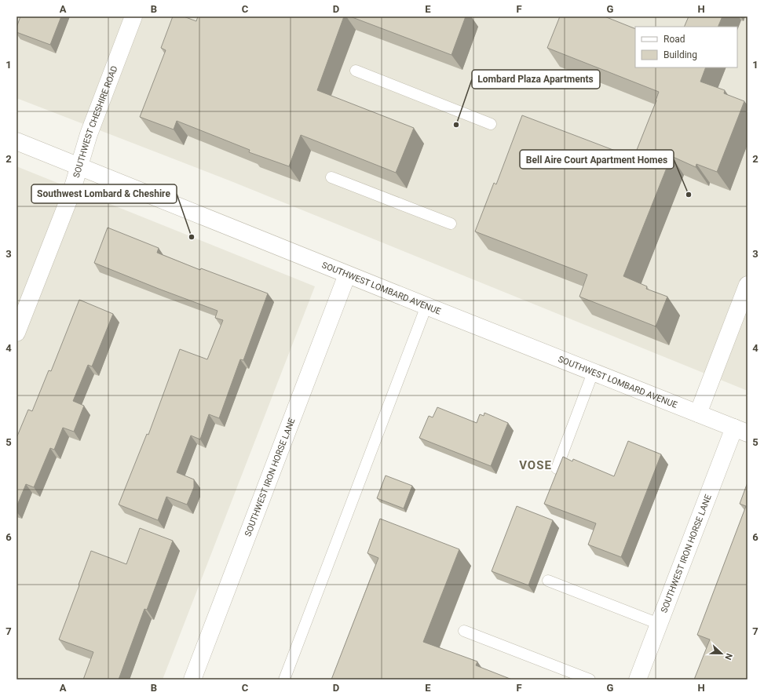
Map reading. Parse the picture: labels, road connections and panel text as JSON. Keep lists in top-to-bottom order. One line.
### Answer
{"streets":{"street":["SOUTHWEST CHESHIRE ROAD","SOUTHWEST LOMBARD AVENUE","SOUTHWEST IRON HORSE LANE"]},"crossings":[["SOUTHWEST CHESHIRE ROAD","SOUTHWEST LOMBARD AVENUE"],["SOUTHWEST LOMBARD AVENUE","SOUTHWEST IRON HORSE LANE"]],"districts":["VOSE"],"places":["Lombard Plaza Apartments","Bell Aire Court Apartment Homes","Southwest Lombard & Cheshire"],"legend":["Road","Building"],"north":"right","grid":{"columns":["A","B","C","D","E","F","G","H"],"rows":["1","2","3","4","5","6","7"]}}
